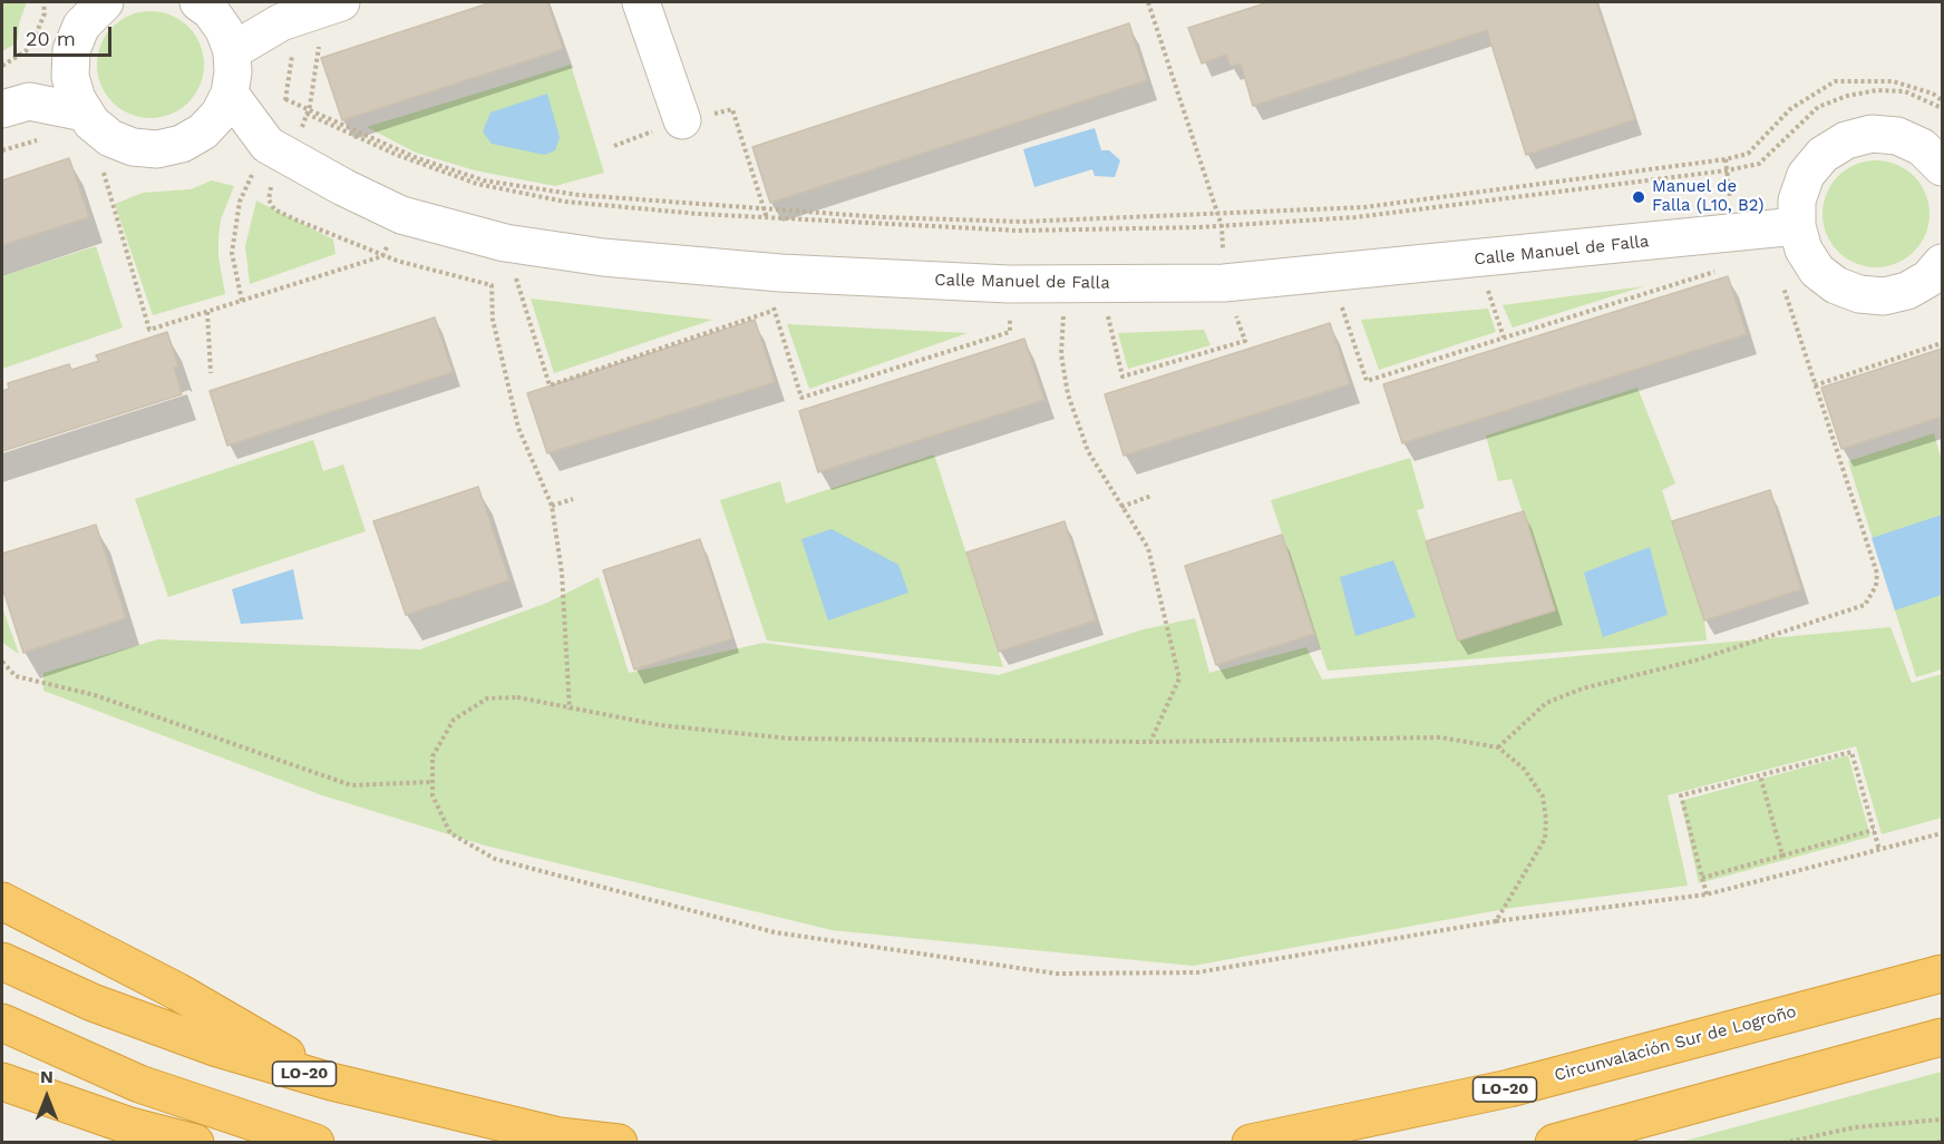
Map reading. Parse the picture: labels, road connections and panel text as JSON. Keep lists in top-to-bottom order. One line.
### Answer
{"streets":{"highway":["Circunvalación Sur de Logroño","LO-20"],"street":["Calle Manuel de Falla"]},"places":["Manuel de Falla (L10, B2)"],"scale_bar":"20 m","north":"top"}
